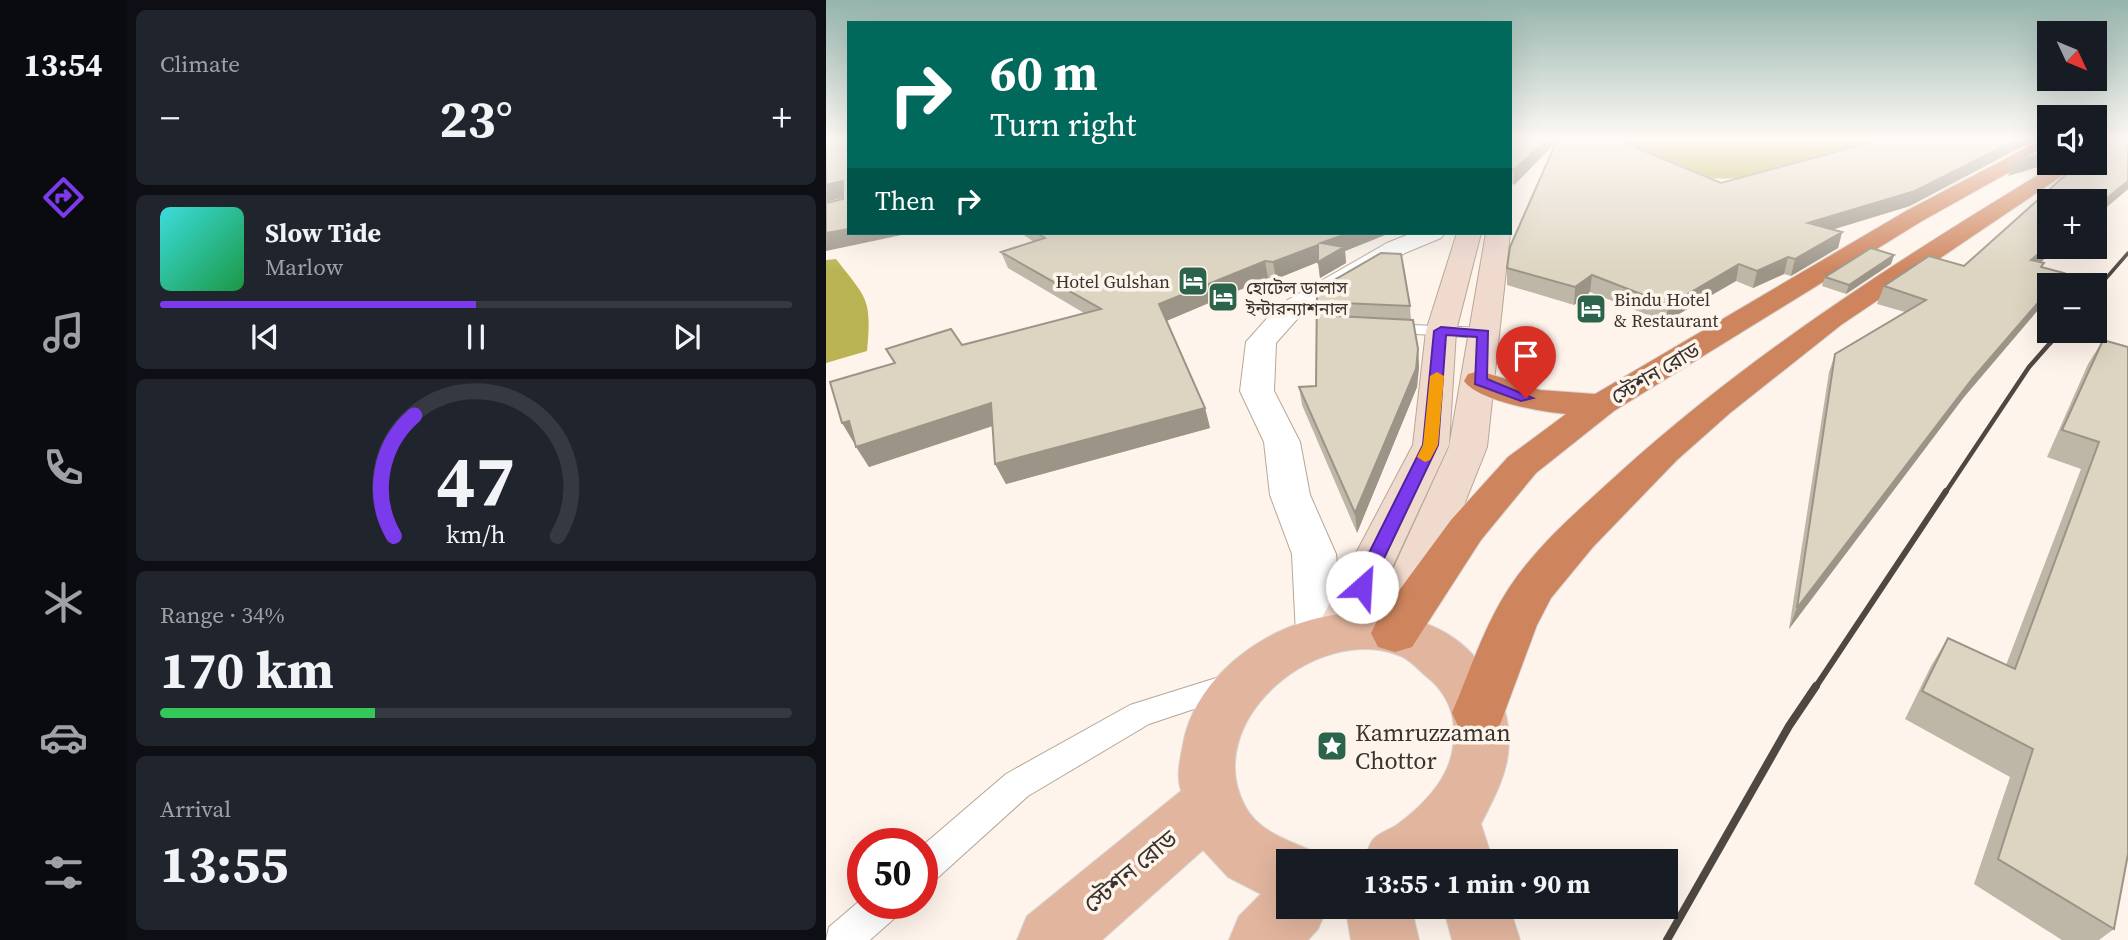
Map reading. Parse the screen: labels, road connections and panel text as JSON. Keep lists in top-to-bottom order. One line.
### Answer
{"streets":{"highway":["স্টেশন রোড"]},"places":{"hotel":["Hotel Gulshan","হোটেল ডালাস ইন্টারন্যাশনাল","Bindu Hotel & Restaurant"],"place":["Kamruzzaman Chottor"]},"north":"bottom right","page":{"tabs":"13:54","tile":["Climate",["Range · 34%","170 km"],["Arrival","13:55"]],"map_buttons":["+","−"],"turn":["60 m","Turn right"],"heat":["−","23°","+"],"then":"Then","song":["Slow Tide","Marlow"],"limit":"50","trip":"13:55 · 1 min · 90 m","gauge":["47","km/h"]}}
